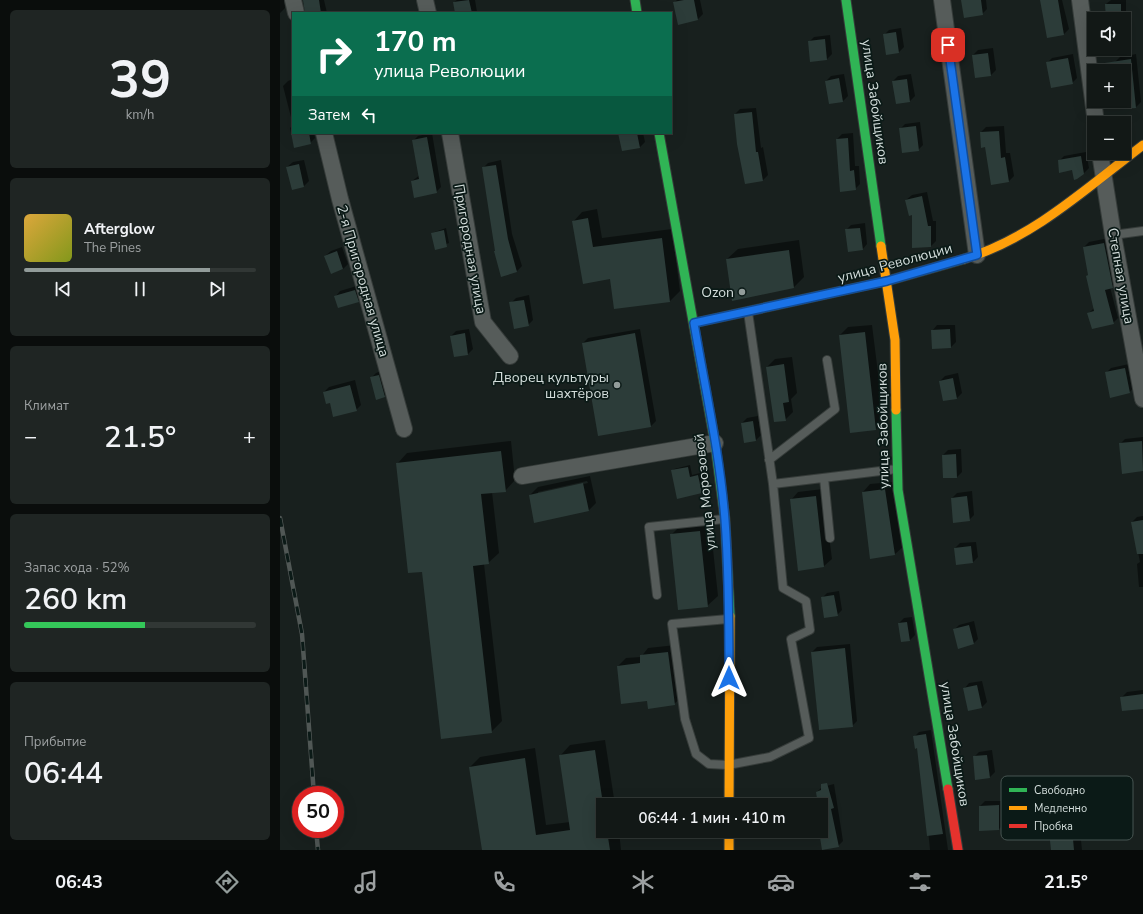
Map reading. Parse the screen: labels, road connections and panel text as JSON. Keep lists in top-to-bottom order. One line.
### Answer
{"streets":{"street":["улица Забойщиков","Пригородная улица","улица Революции","Степная улица","2-я Пригородная улица","улица Морозовой"]},"crossings":[["улица Забойщиков","улица Революции"],["улица Революции","Степная улица"],["улица Революции","улица Морозовой"]],"places":["Ozon","Дворец культуры шахтёров"],"legend":["Свободно","Медленно","Пробка"],"page":{"tile":[["39","km/h"],"Климат",["Запас хода · 52%","260 km"],["Прибытие","06:44"]],"map_buttons":["+","−"],"turn":["170 m","улица Революции"],"then":"Затем","song":["Afterglow","The Pines"],"heat":["−","21.5°","+"],"limit":"50","trip":"06:44 · 1 мин · 410 m","tabs":["06:43","21.5°"]}}
